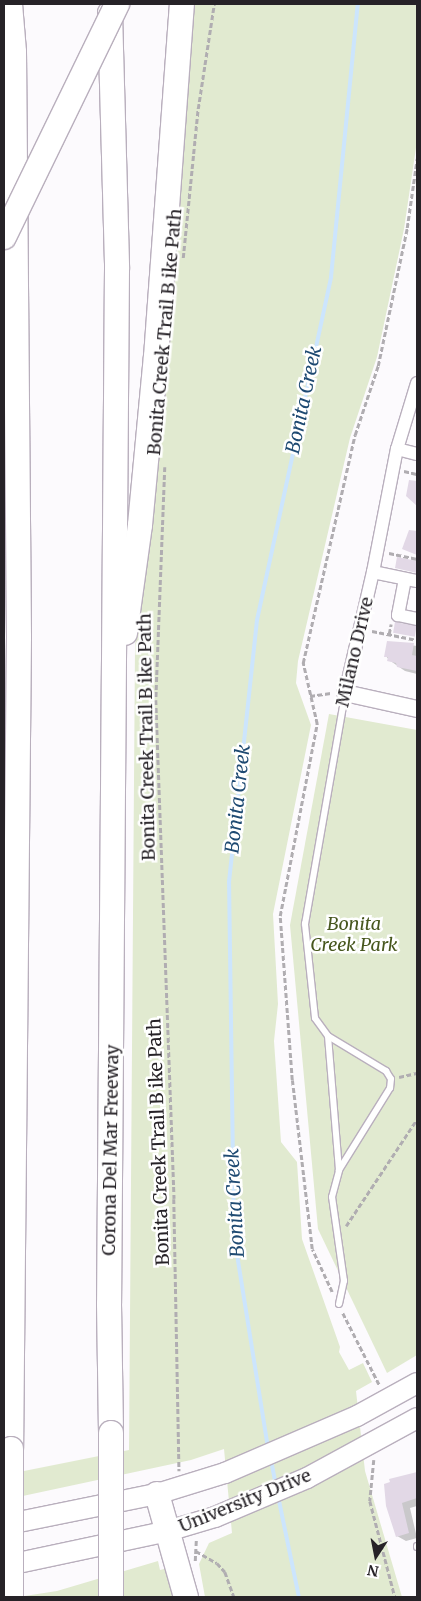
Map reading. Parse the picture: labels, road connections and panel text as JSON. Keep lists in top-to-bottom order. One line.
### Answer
{"streets":{"highway":["Corona Del Mar Freeway"],"main road":["University Drive"],"street":["Milano Drive"],"path":["Bonita Creek Trail B ike Path"]},"water":["Bonita Creek"],"parks":["Bonita Creek Park"],"north":"bottom"}
